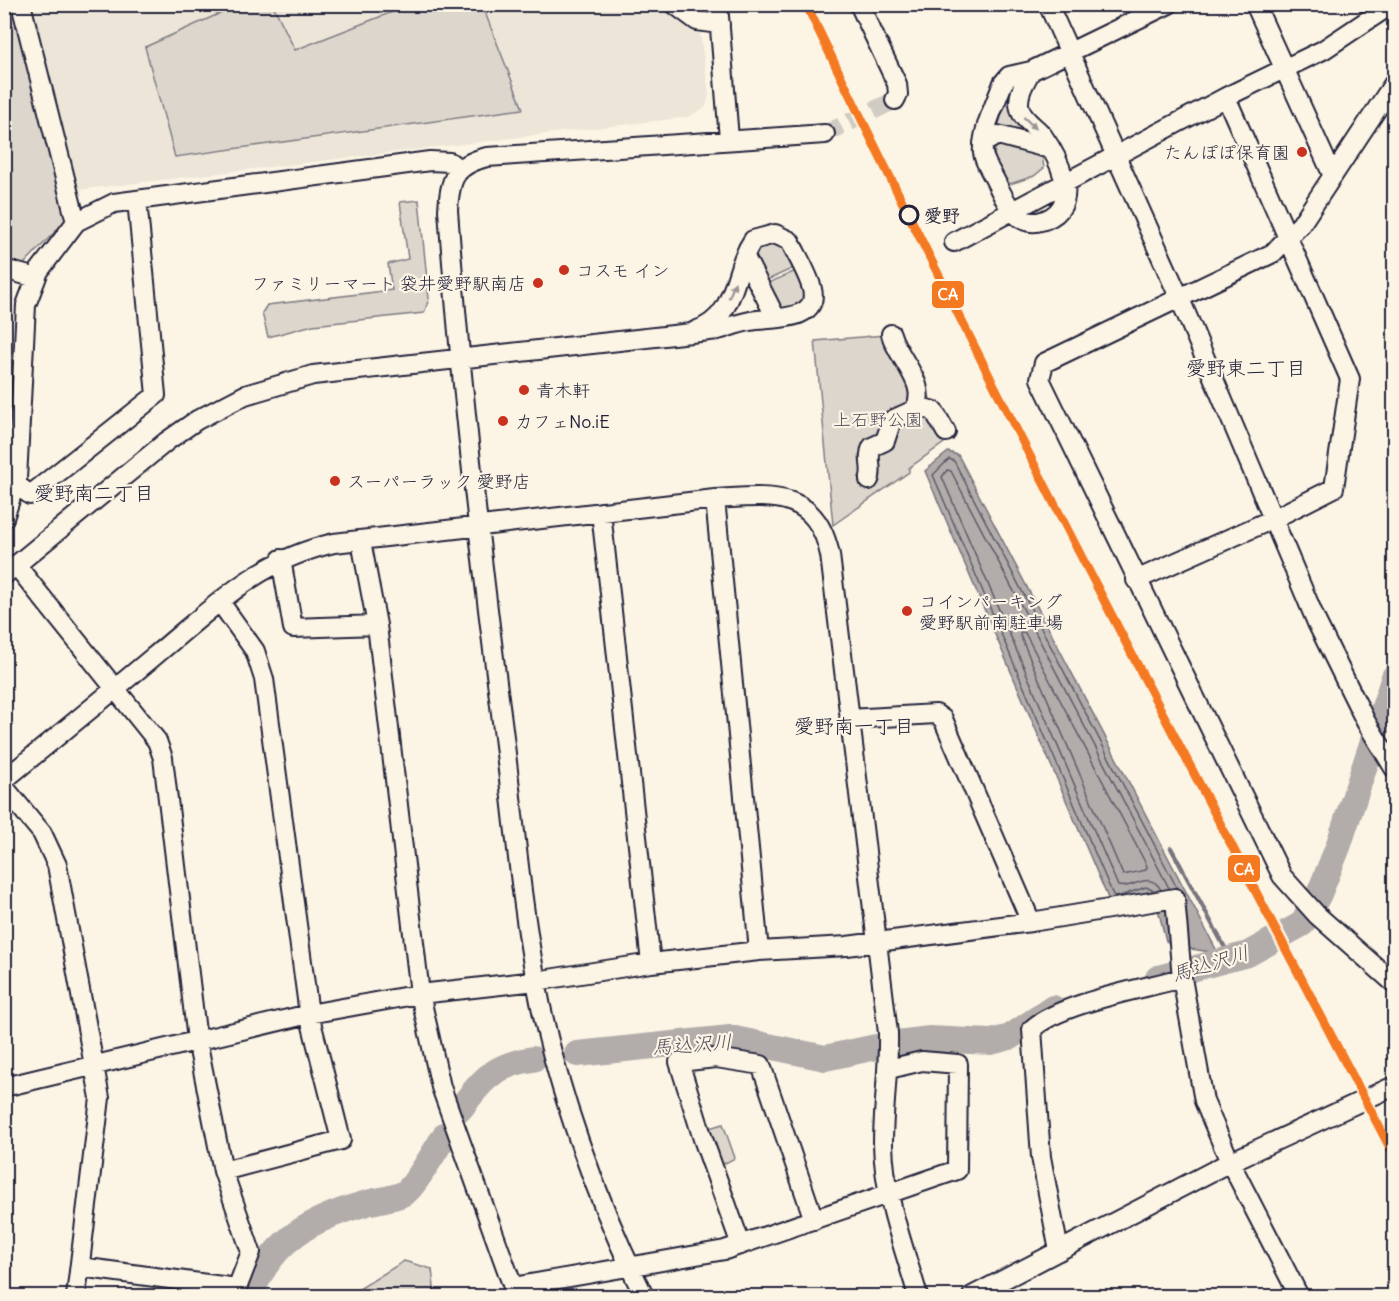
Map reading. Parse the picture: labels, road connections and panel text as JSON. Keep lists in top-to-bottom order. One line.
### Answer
{"districts":["愛野東二丁目","愛野南二丁目","愛野南一丁目"],"water":["馬込沢川"],"parks":["上石野公園"],"places":["たんぽぽ保育園","愛野","コスモ イン","ファミリーマート 袋井愛野駅南店","青木軒","カフェNo.iE","スーパーラック 愛野店","コインパーキング 愛野駅前南駐車場"],"lines":["transit line CA"]}
